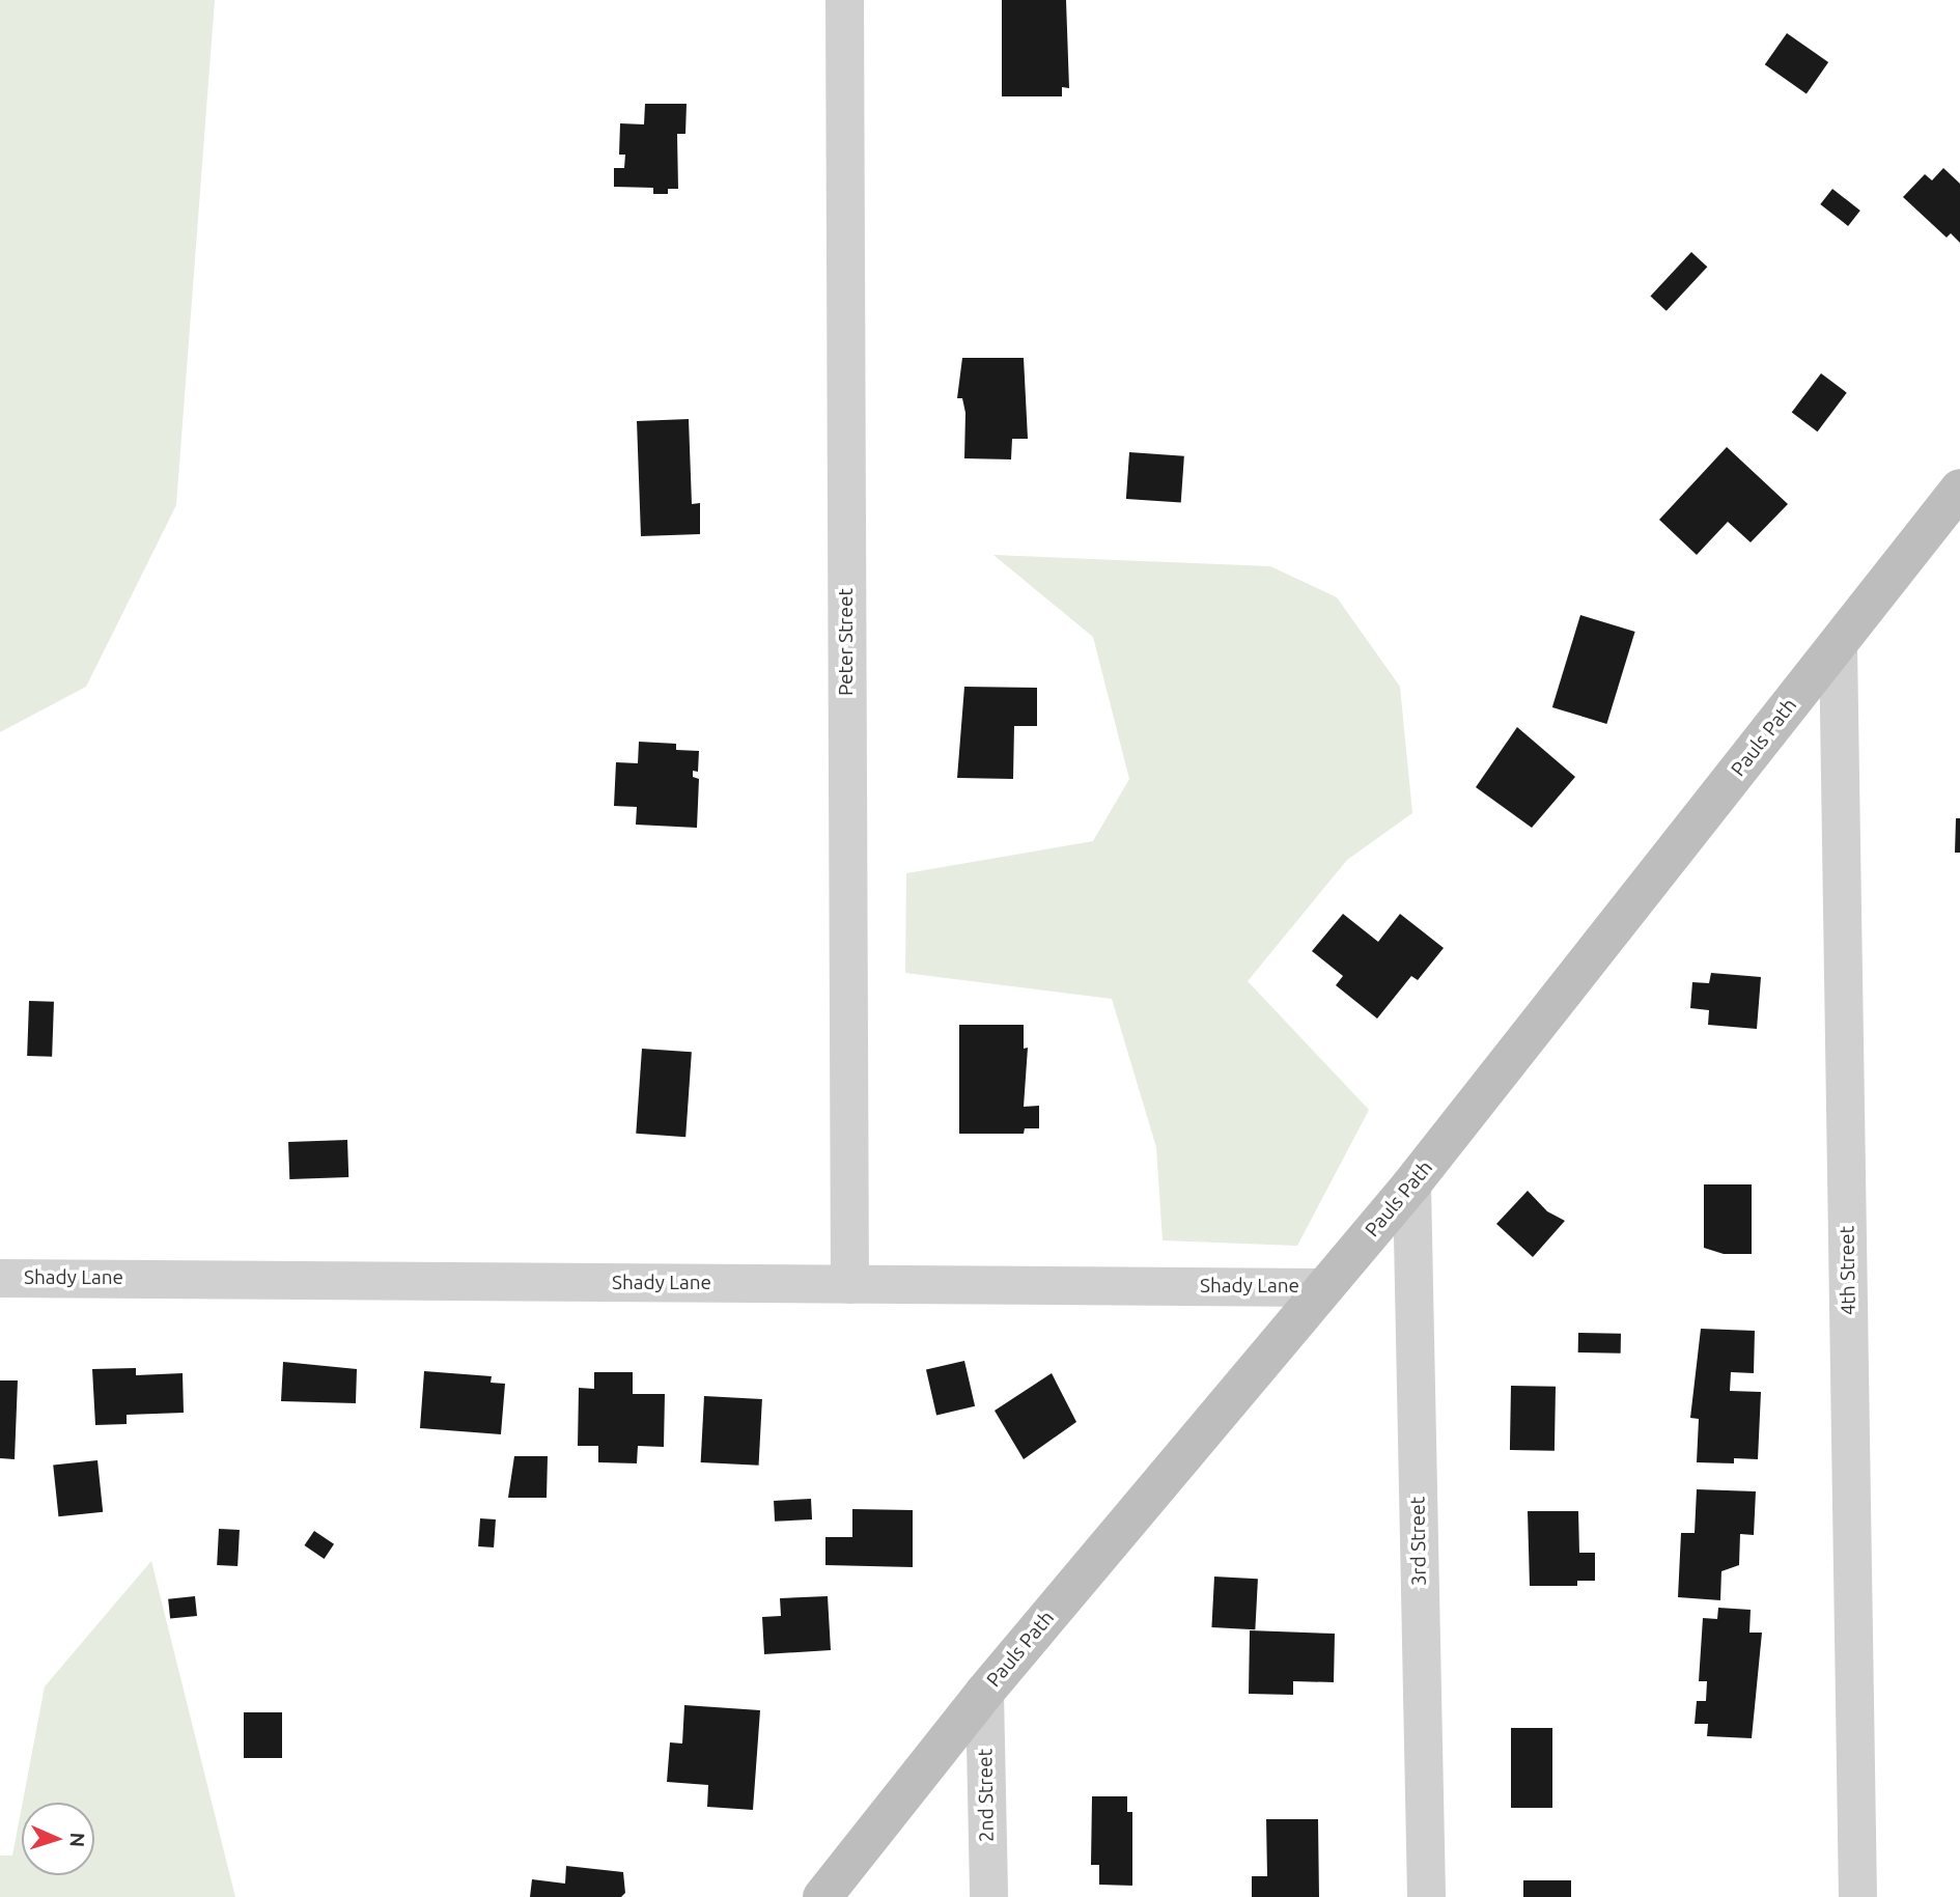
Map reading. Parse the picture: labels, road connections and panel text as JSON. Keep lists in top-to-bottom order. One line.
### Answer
{"streets":{"street":["Peter Street","Pauls Path","4th Street","Shady Lane","3rd Street","2nd Street"]},"crossings":[["Peter Street","Shady Lane"],["Pauls Path","4th Street"],["Pauls Path","Shady Lane"],["Pauls Path","3rd Street"],["Pauls Path","2nd Street"]],"north":"right"}
